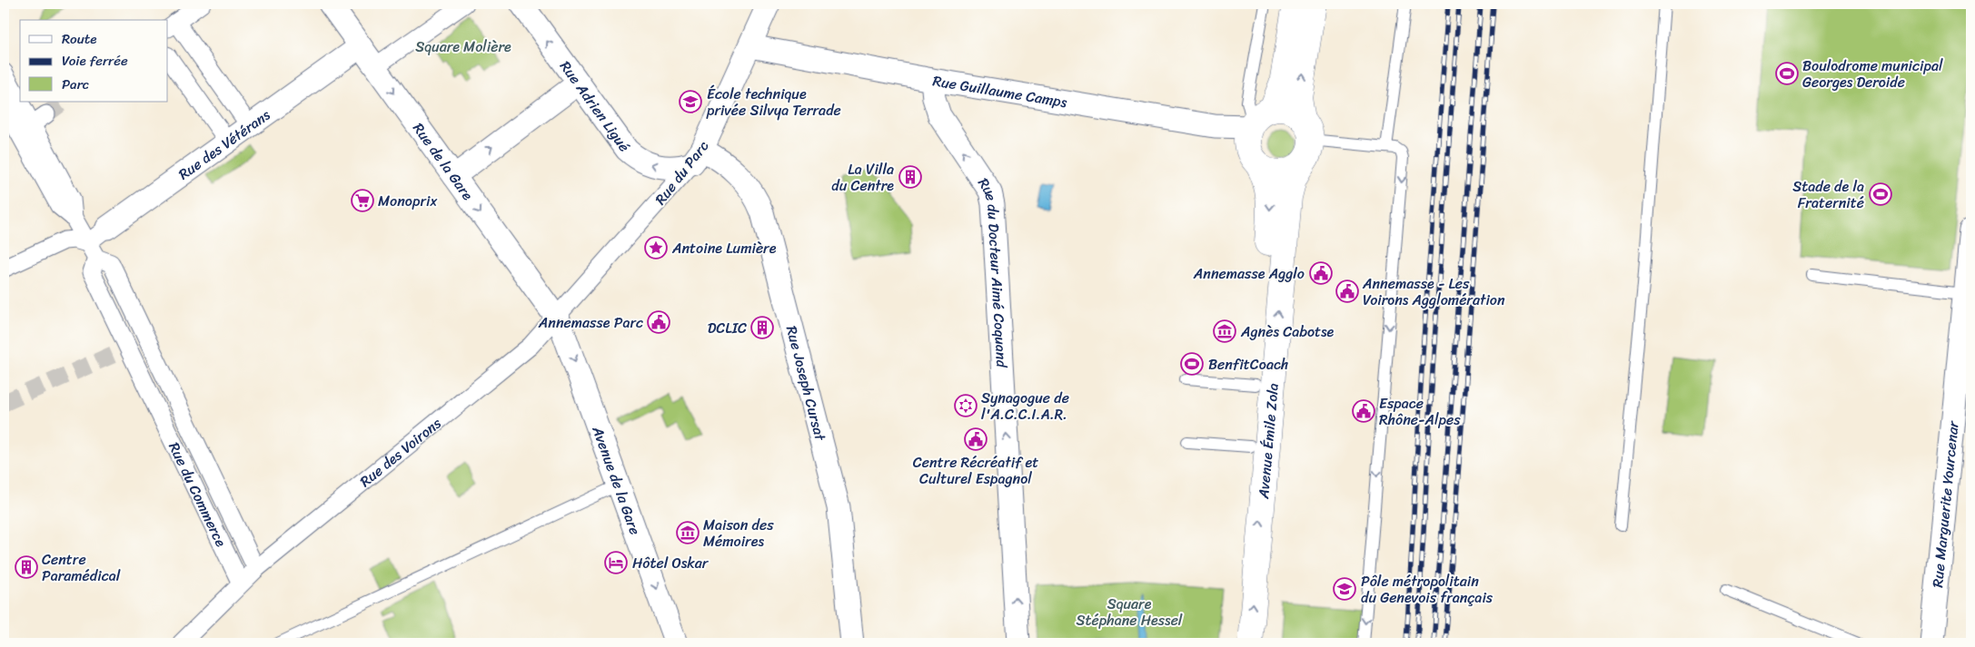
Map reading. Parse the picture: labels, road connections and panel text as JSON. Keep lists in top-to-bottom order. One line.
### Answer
{"streets":{"street":["Rue Guillaume Camps","Rue Adrien Ligué","Rue des Vétérans","Rue de la Gare","Rue du Parc","Rue du Docteur Aimé Coquand","Rue Joseph Cursat","Avenue Émile Zola","Rue des Voirons","Avenue de la Gare","Rue du Commerce","Rue Marguerite Yourcenar"]},"crossings":[["Rue Guillaume Camps","Rue du Parc"],["Rue Guillaume Camps","Rue du Docteur Aimé Coquand"],["Rue Guillaume Camps","Avenue Émile Zola"],["Rue Adrien Ligué","Rue du Parc"],["Rue Adrien Ligué","Rue Joseph Cursat"],["Rue des Vétérans","Rue de la Gare"],["Rue des Vétérans","Rue du Commerce"],["Rue de la Gare","Rue du Parc"],["Rue de la Gare","Rue des Voirons"],["Rue de la Gare","Avenue de la Gare"],["Rue du Parc","Rue Joseph Cursat"],["Rue du Parc","Rue des Voirons"],["Rue du Parc","Avenue de la Gare"],["Rue des Voirons","Avenue de la Gare"],["Rue des Voirons","Rue du Commerce"]],"one_way":["Rue Adrien Ligué","Rue de la Gare","Rue du Docteur Aimé Coquand","Avenue de la Gare"],"parks":["Square Molière","Square Stéphane Hessel"],"places":{"sports":["Boulodrome municipal Georges Deroide","Stade de la Fraternité","BenfitCoach"],"school or university":["École technique privée Silvya Terrade","Pôle métropolitain du Genevois français"],"building":["La Villa du Centre","DCLIC","Centre Paramédical"],"supermarket":["Monoprix"],"place":["Antoine Lumière"],"public building":["Annemasse Agglo","Annemasse - Les Voirons Agglomération","Annemasse Parc","Espace Rhône-Alpes","Centre Récréatif et Culturel Espagnol"],"museum":["Agnès Cabotse","Maison des Mémoires"],"synagogue":["Synagogue de l'A.C.C.I.A.R."],"hotel":["Hôtel Oskar"]},"legend":["Route","Voie ferrée","Parc"]}
